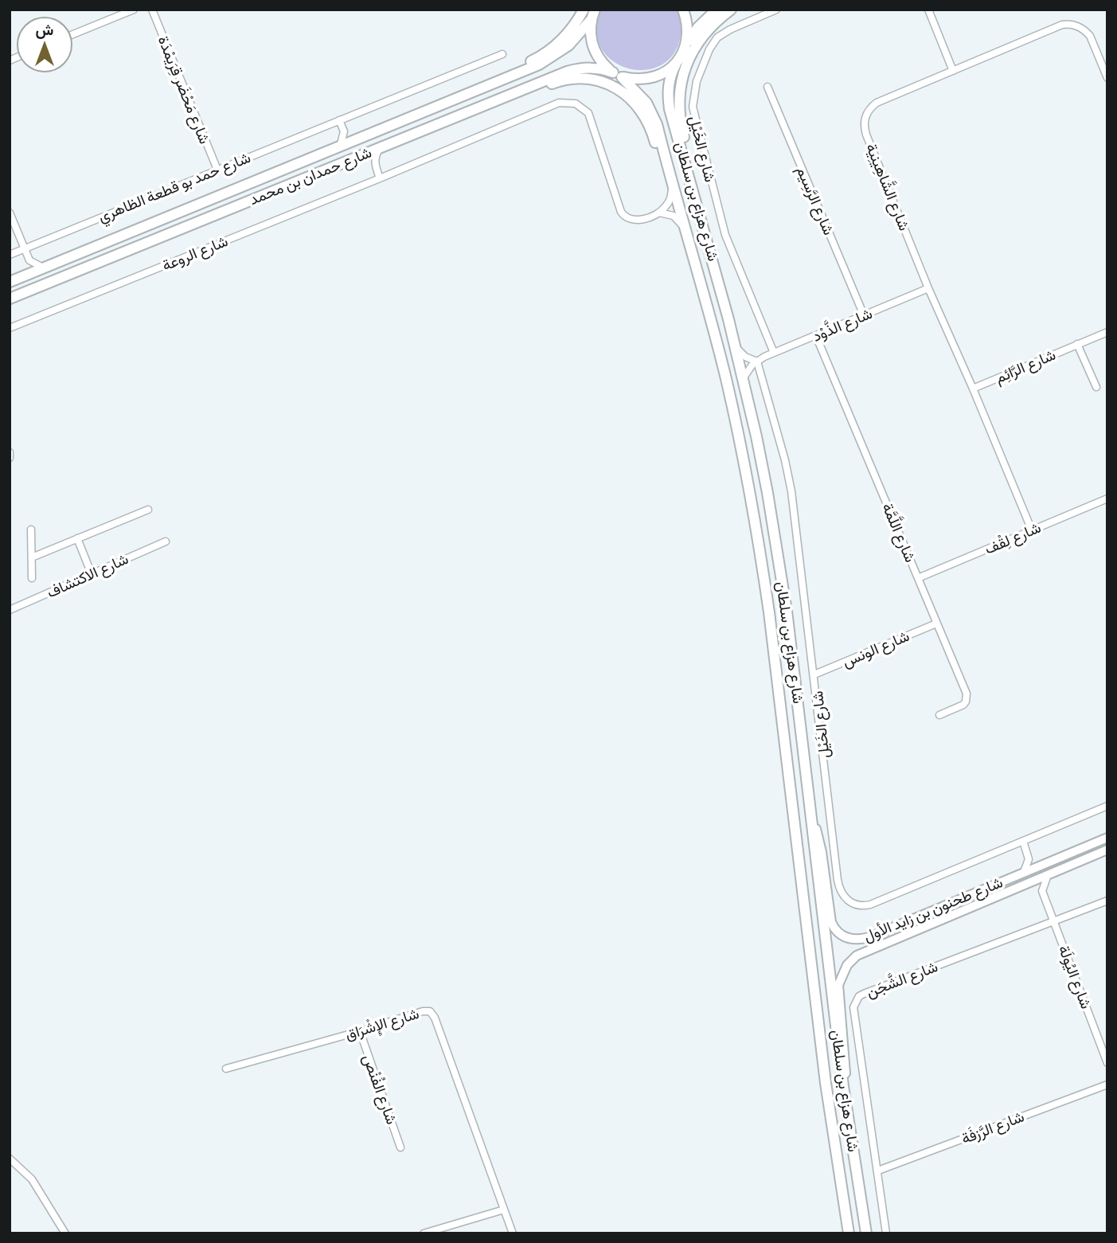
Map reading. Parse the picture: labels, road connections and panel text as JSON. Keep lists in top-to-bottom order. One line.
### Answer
{"streets":{"main road":["شارع حمدان بن محمد","شارع هزاع بن سلطان"],"street":["شارع مَحْضَر قِرَيمْدَة","شارع الخَيْل","شارع حمد بو قطعة الظاهري","شارع الشَّاهِينِية","شارع الرَّسِيم","شارع الروعة","شارع الذَّوْد","شارع الرَّائِم","شارع اللَّمَّة","شارع لِقْف","شارع الاكتشاف","شارع الونس","شارع طحنون بن زايد الأول","شارع اليُولَة","شارع الشَّجَن","شارع الإِشْرَاق","شارع الفُنْص","شارع الرَّزفَة"]},"crossings":[["شارع مَحْضَر قِرَيمْدَة","شارع حمد بو قطعة الظاهري"],["شارع الخَيْل","شارع الذَّوْد"],["شارع الخَيْل","شارع الونس"],["شارع حمدان بن محمد","شارع هزاع بن سلطان"],["شارع الشَّاهِينِية","شارع الذَّوْد"],["شارع الشَّاهِينِية","شارع الرَّائِم"],["شارع الشَّاهِينِية","شارع لِقْف"],["شارع الرَّسِيم","شارع الذَّوْد"],["شارع هزاع بن سلطان","شارع الذَّوْد"],["شارع هزاع بن سلطان","شارع طحنون بن زايد الأول"],["شارع الذَّوْد","شارع اللَّمَّة"],["شارع اللَّمَّة","شارع لِقْف"],["شارع اللَّمَّة","شارع الونس"],["شارع اليُولَة","شارع الشَّجَن"],["شارع الشَّجَن","شارع الرَّزفَة"],["شارع الإِشْرَاق","شارع الفُنْص"]],"north":"top"}
